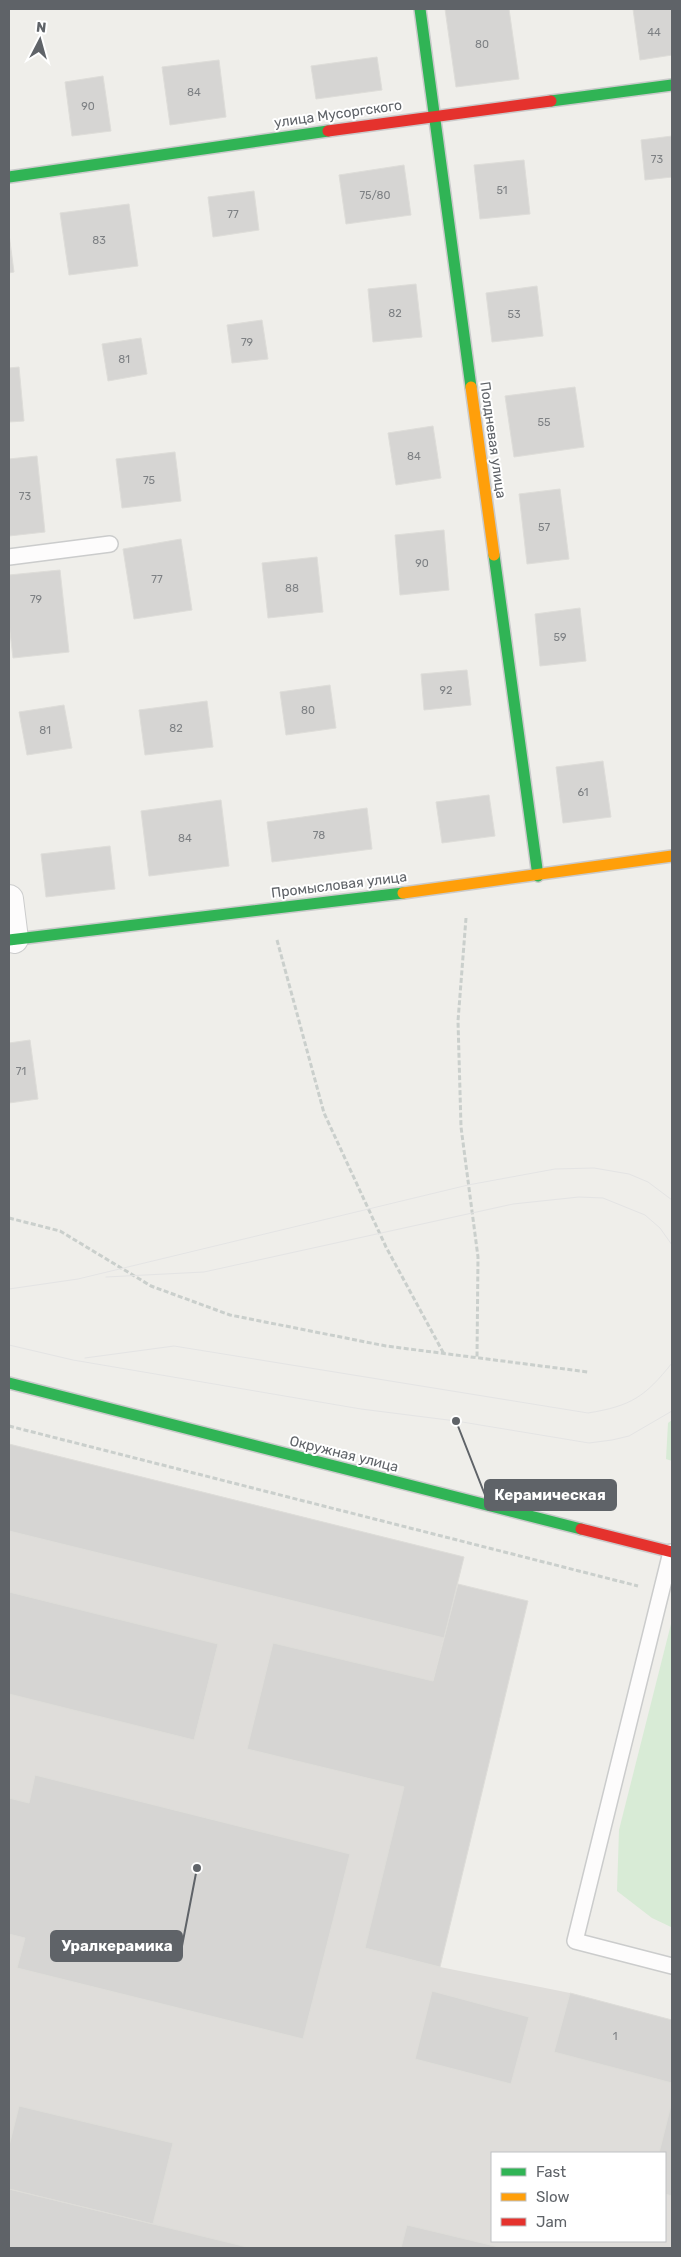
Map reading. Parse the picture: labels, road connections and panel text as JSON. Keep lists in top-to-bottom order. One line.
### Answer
{"streets":{"street":["улица Мусоргского","Полдневая улица","Промысловая улица","Окружная улица"]},"crossings":[["улица Мусоргского","Полдневая улица"],["Полдневая улица","Промысловая улица"]],"places":["Керамическая","Уралкерамика"],"house_numbers":["44","80","84","90","73","51","75/80","77","83","82","53","79","81","55","84","75","73","57","90","77","88","79","59","92","80","82","81","61","78","84","71","1"],"legend":["Fast","Slow","Jam"],"north":"top"}
